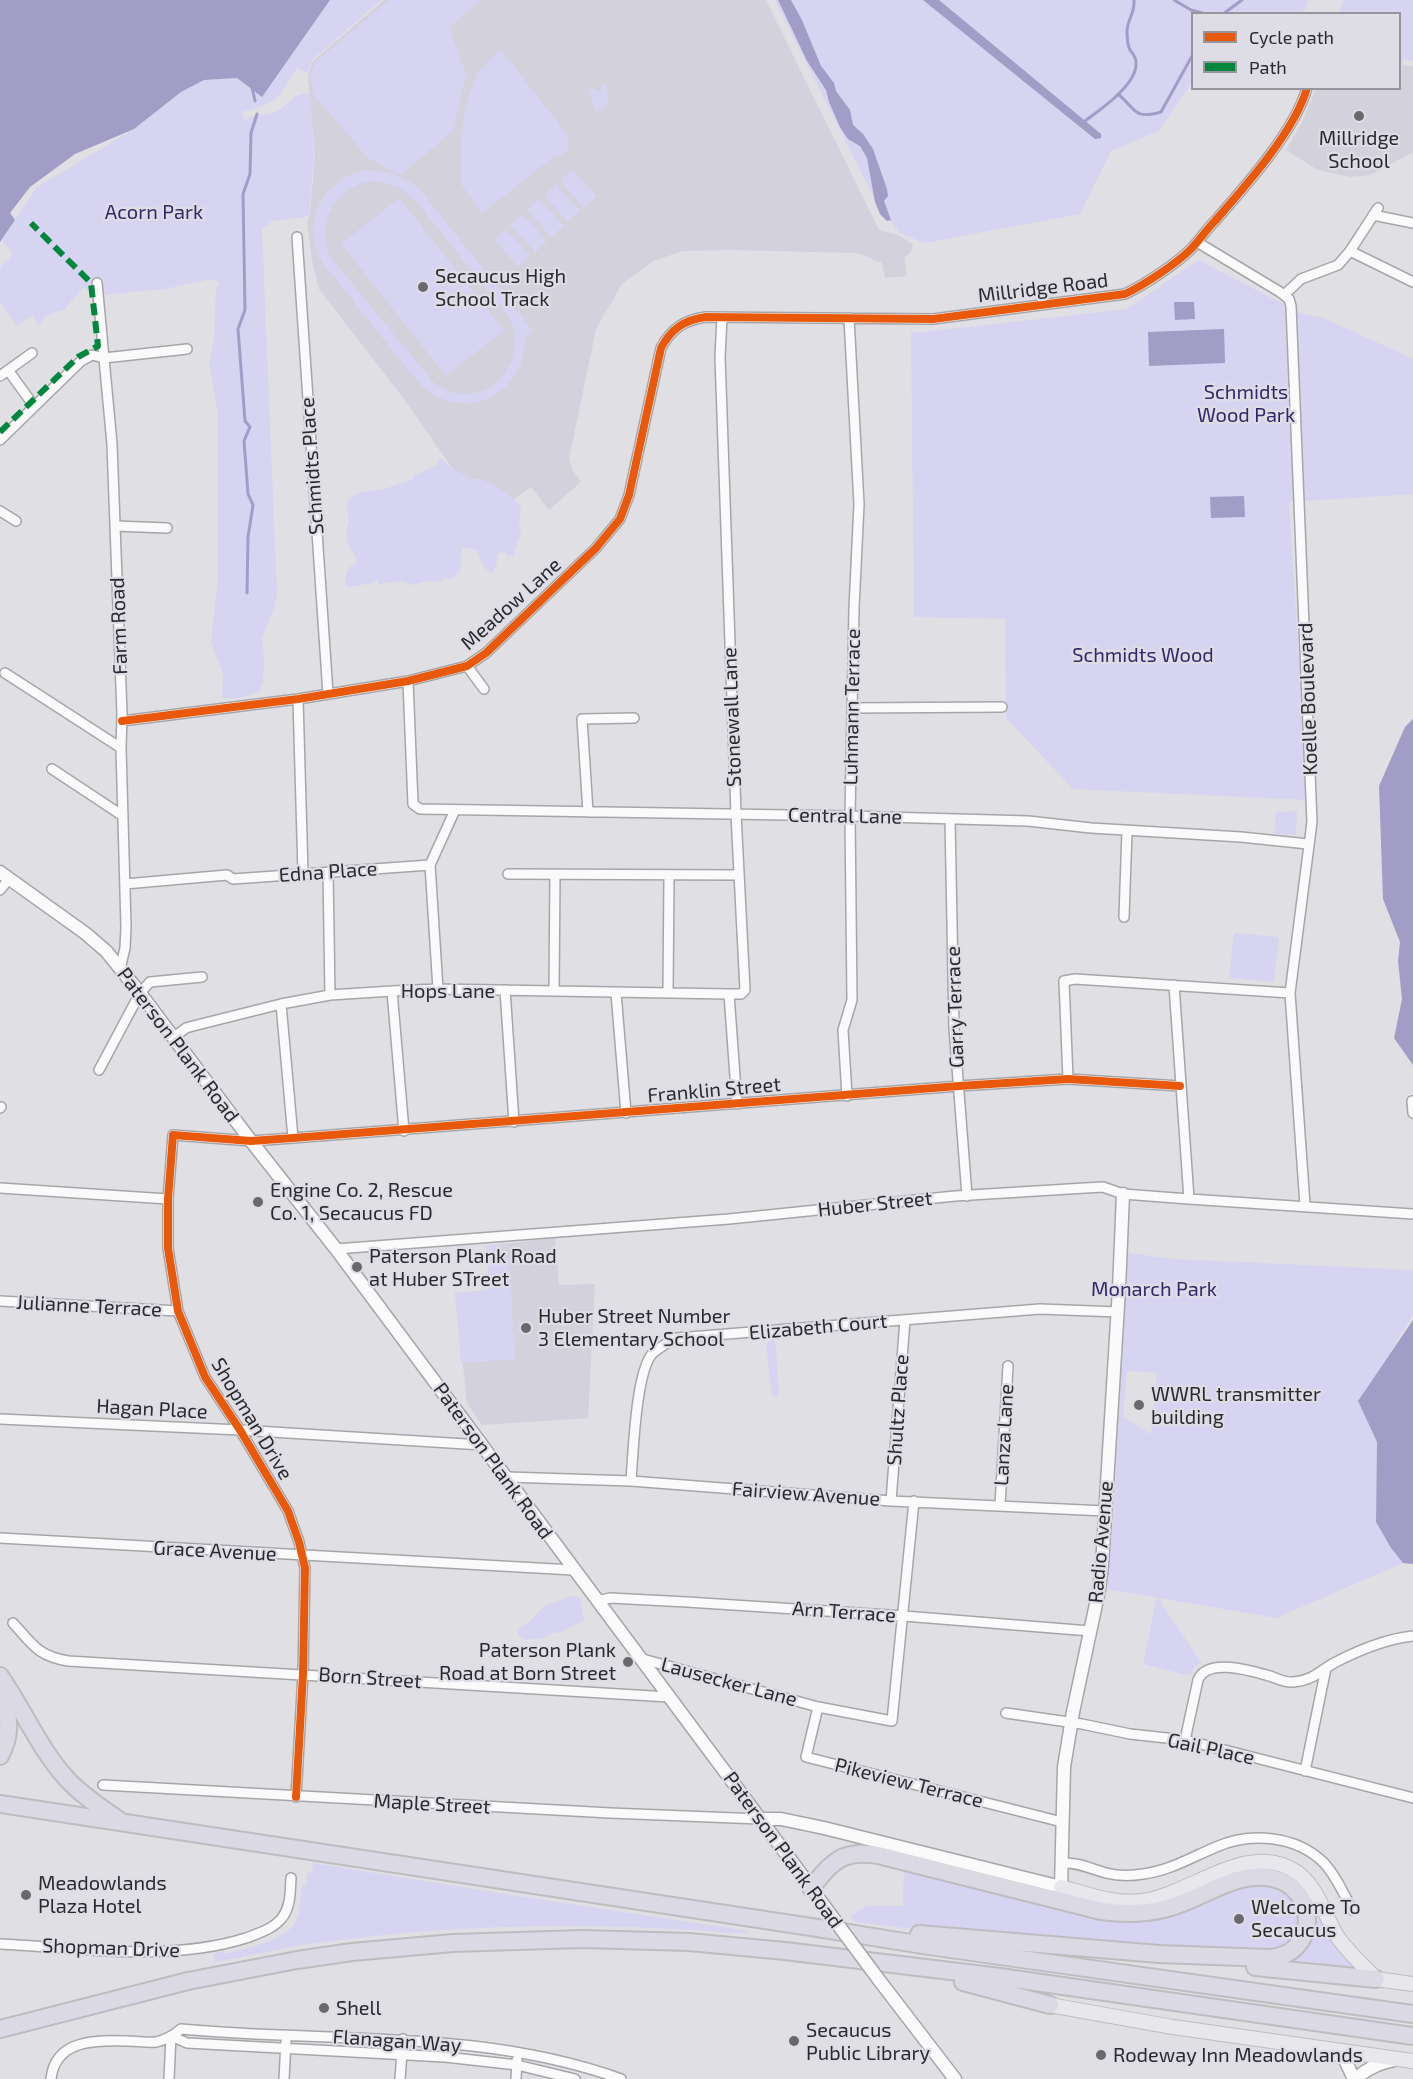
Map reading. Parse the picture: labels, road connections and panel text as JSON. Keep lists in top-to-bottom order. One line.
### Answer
{"streets":{"street":["Millridge Road","Schmidts Place","Meadow Lane","Farm Road","Koelle Boulevard","Luhmann Terrace","Stonewall Lane","Central Lane","Edna Place","Hops Lane","Garry Terrace","Paterson Plank Road","Franklin Street","Huber Street","Julianne Terrace","Elizabeth Court","Hagan Place","Shultz Place","Shopman Drive","Lanza Lane","Fairview Avenue","Radio Avenue","Grace Avenue","Arn Terrace","Born Street","Lausecker Lane","Gail Place","Pikeview Terrace","Maple Street","Flanagan Way"]},"crossings":[["Millridge Road","Meadow Lane"],["Millridge Road","Luhmann Terrace"],["Millridge Road","Stonewall Lane"],["Schmidts Place","Meadow Lane"],["Meadow Lane","Farm Road"],["Meadow Lane","Stonewall Lane"],["Meadow Lane","Central Lane"],["Farm Road","Edna Place"],["Farm Road","Paterson Plank Road"],["Koelle Boulevard","Central Lane"],["Koelle Boulevard","Huber Street"],["Luhmann Terrace","Central Lane"],["Luhmann Terrace","Franklin Street"],["Stonewall Lane","Central Lane"],["Stonewall Lane","Hops Lane"],["Central Lane","Garry Terrace"],["Hops Lane","Paterson Plank Road"],["Garry Terrace","Franklin Street"],["Garry Terrace","Huber Street"],["Paterson Plank Road","Franklin Street"],["Paterson Plank Road","Huber Street"],["Paterson Plank Road","Hagan Place"],["Paterson Plank Road","Shopman Drive"],["Paterson Plank Road","Fairview Avenue"],["Paterson Plank Road","Grace Avenue"],["Paterson Plank Road","Arn Terrace"],["Paterson Plank Road","Born Street"],["Paterson Plank Road","Lausecker Lane"],["Paterson Plank Road","Maple Street"],["Franklin Street","Shopman Drive"],["Huber Street","Radio Avenue"],["Julianne Terrace","Shopman Drive"],["Elizabeth Court","Shultz Place"],["Elizabeth Court","Fairview Avenue"],["Elizabeth Court","Radio Avenue"],["Hagan Place","Shopman Drive"],["Shultz Place","Fairview Avenue"],["Shopman Drive","Grace Avenue"],["Shopman Drive","Born Street"],["Shopman Drive","Maple Street"],["Lanza Lane","Fairview Avenue"],["Fairview Avenue","Radio Avenue"],["Radio Avenue","Arn Terrace"],["Radio Avenue","Gail Place"],["Radio Avenue","Pikeview Terrace"],["Arn Terrace","Lausecker Lane"],["Lausecker Lane","Pikeview Terrace"]],"parks":["Acorn Park","Schmidts Wood Park","Schmidts Wood","Monarch Park"],"places":["Millridge School","Secaucus High School Track","Engine Co. 2, Rescue Co. 1, Secaucus FD","Paterson Plank Road at Huber STreet","Huber Street Number 3 Elementary School","WWRL transmitter building","Paterson Plank Road at Born Street","Meadowlands Plaza Hotel","Welcome To Secaucus","Shell","Secaucus Public Library","Rodeway Inn Meadowlands"],"legend":["Cycle path","Path"]}
